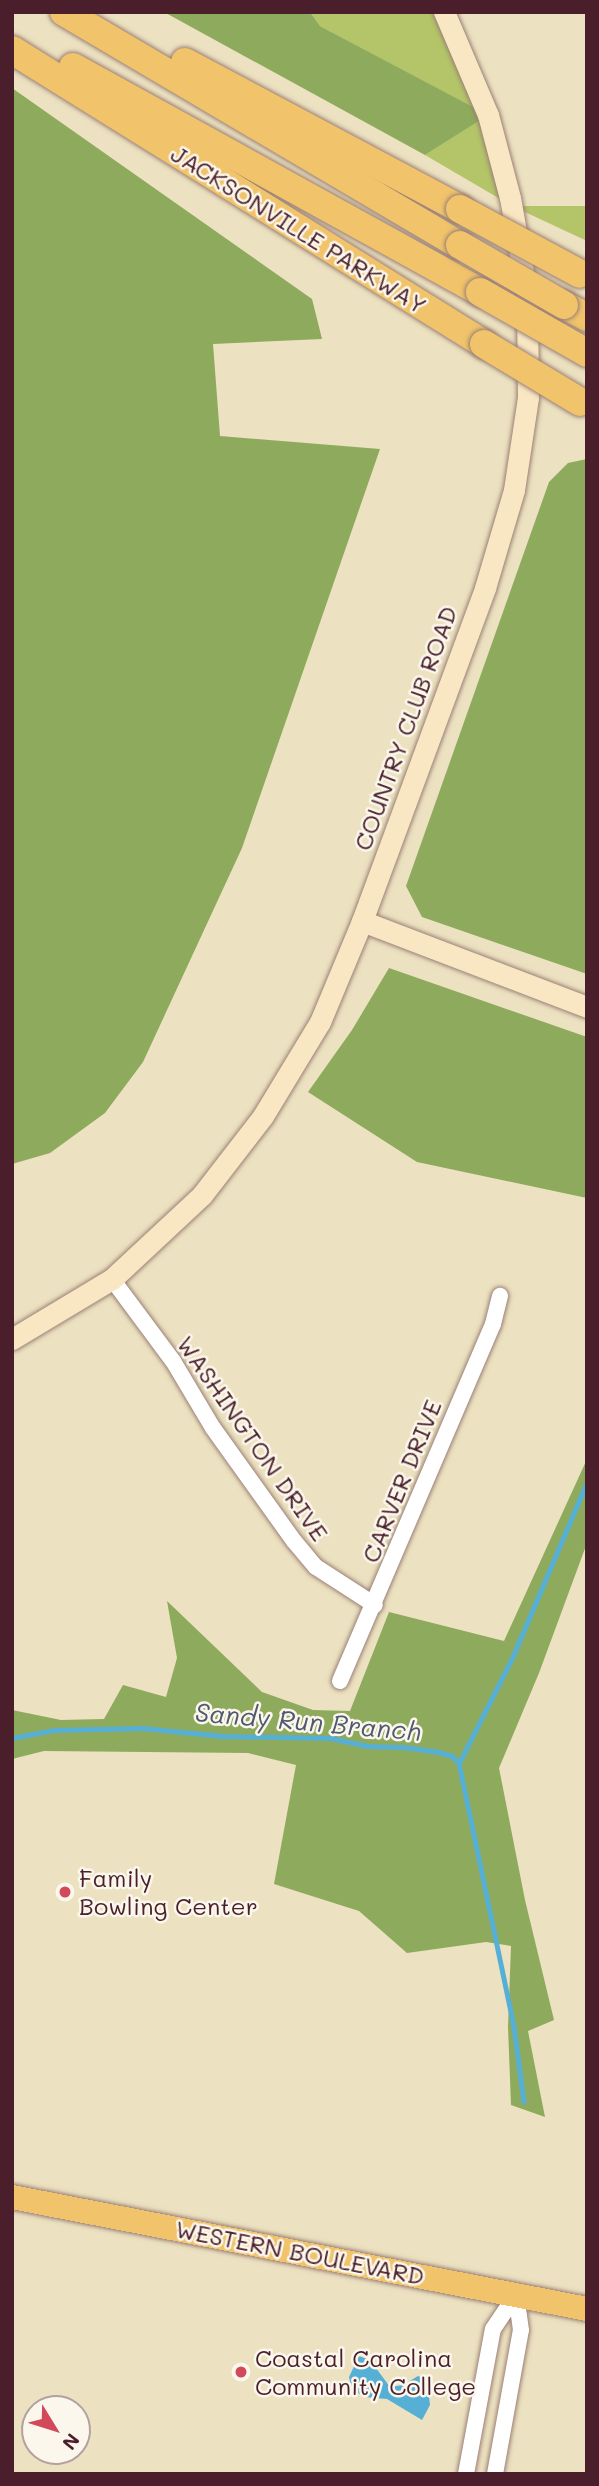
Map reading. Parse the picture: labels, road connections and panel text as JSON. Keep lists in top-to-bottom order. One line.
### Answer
{"streets":{"highway":["JACKSONVILLE PARKWAY"],"main road":["COUNTRY CLUB ROAD","WESTERN BOULEVARD"],"street":["WASHINGTON DRIVE","CARVER DRIVE"]},"crossings":[["COUNTRY CLUB ROAD","WASHINGTON DRIVE"],["WASHINGTON DRIVE","CARVER DRIVE"]],"water":["Sandy Run Branch"],"places":["Family Bowling Center","Coastal Carolina Community College"],"north":"bottom right"}
